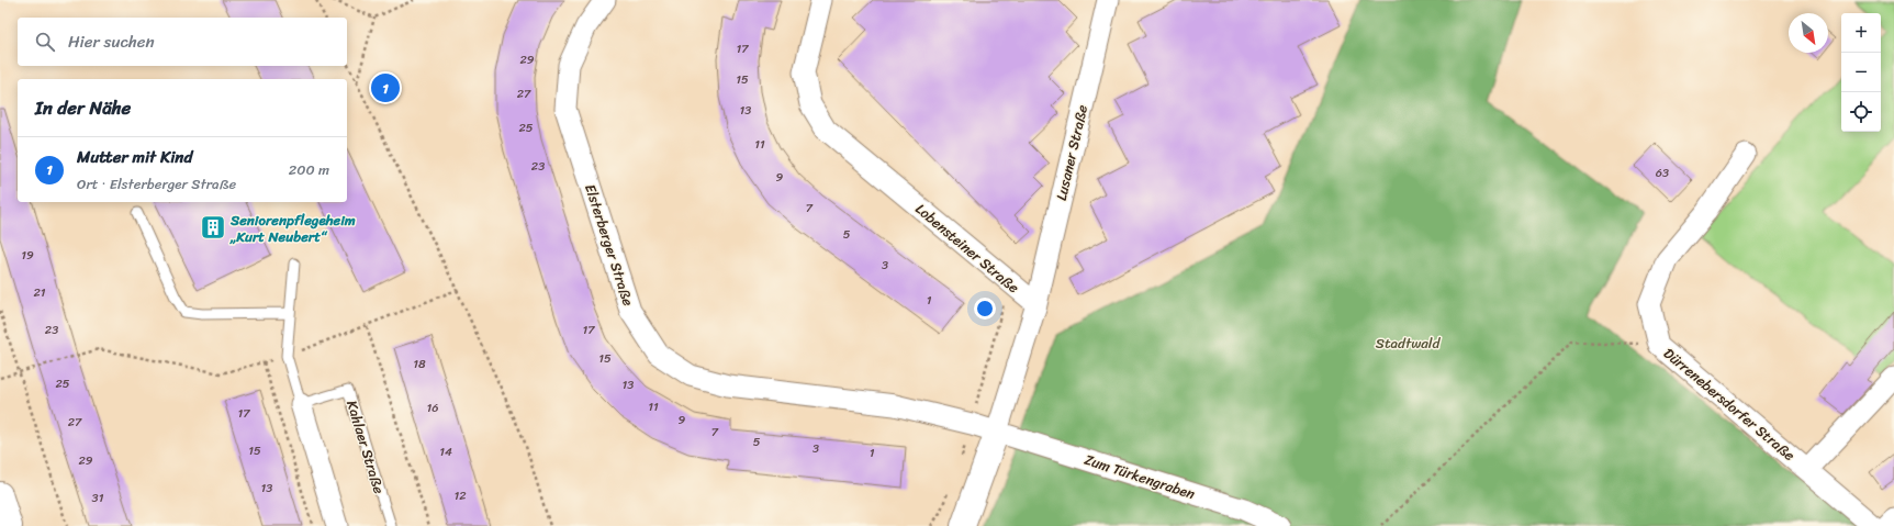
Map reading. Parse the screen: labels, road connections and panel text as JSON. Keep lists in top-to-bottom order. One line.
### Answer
{"streets":{"street":["Lusaner Straße","Elsterberger Straße","Lobensteiner Straße","Dürrenebersdorfer Straße","Zum Türkengraben"],"lane":["Kahlaer Straße"]},"crossings":[["Lusaner Straße","Lobensteiner Straße"],["Elsterberger Straße","Zum Türkengraben"]],"parks":["Stadtwald"],"places":{"building":["Seniorenpflegeheim „Kurt Neubert“"]},"house_numbers":["17","29","15","27","13","25","11","23","63","9","7","5","19","3","21","1","23","17","15","18","25","13","11","16","17","9","27","7","5","3","15","14","1","29","13","12","31"],"north":"bottom right","page":{"map_buttons":["+","−"],"search":"Hier suchen","pins":"1","heading":"In der Nähe","list":[{"mark":"1","name":"Mutter mit Kind","note":"Ort · Elsterberger Straße","value":"200 m"}]}}
